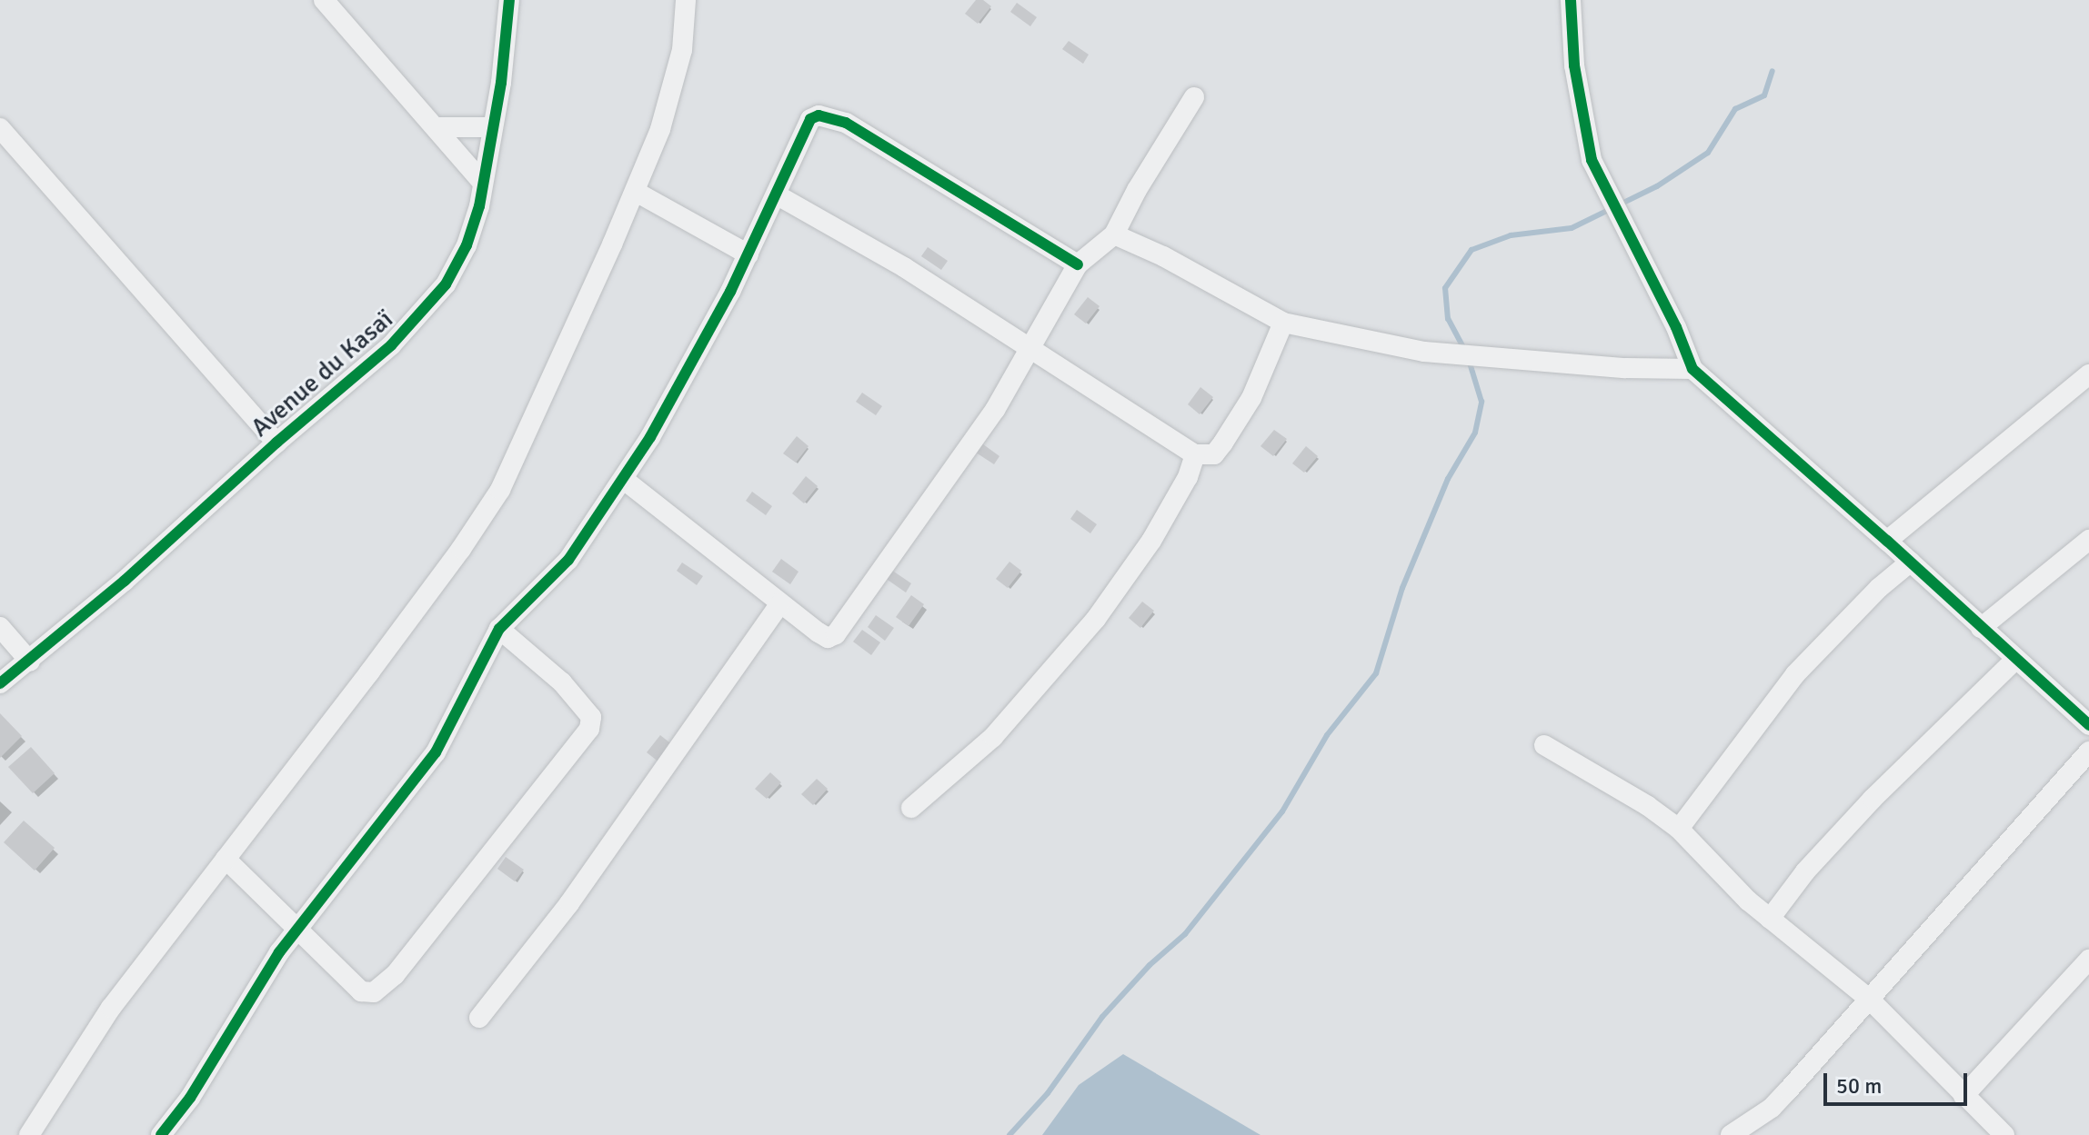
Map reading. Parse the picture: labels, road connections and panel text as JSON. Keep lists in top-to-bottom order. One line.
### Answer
{"streets":{"street":["Avenue du Kasaï"]},"scale_bar":"50 m"}
